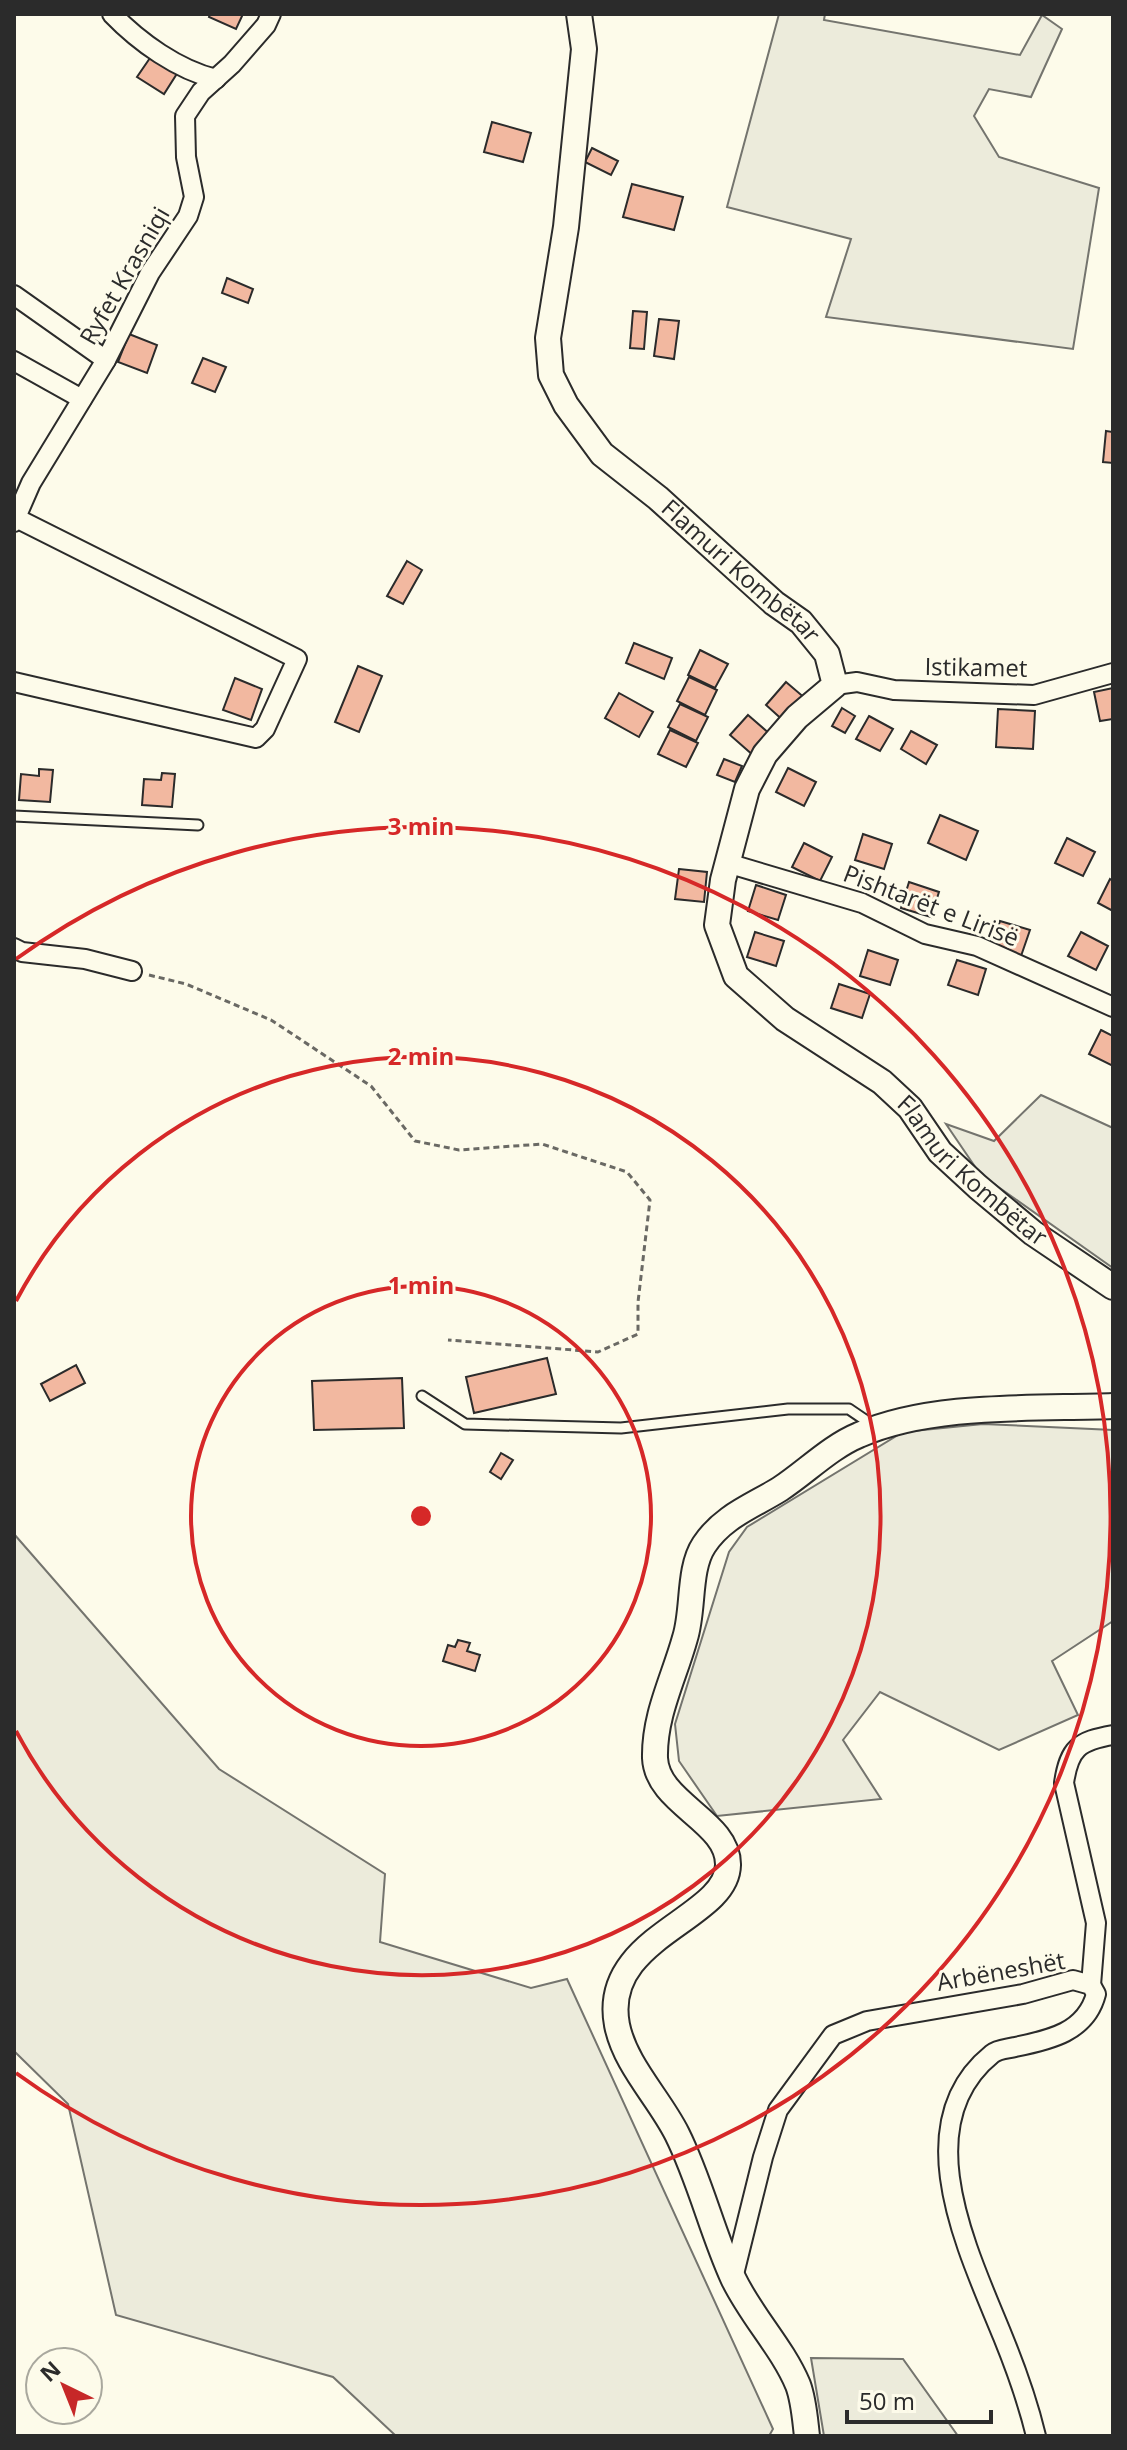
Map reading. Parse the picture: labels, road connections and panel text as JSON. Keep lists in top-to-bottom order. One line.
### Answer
{"streets":{"street":["Ryfet Krasniqi","Flamuri Kombëtar","Istikamet","Pishtarët e Lirisë","Arbëneshët"]},"crossings":[["Flamuri Kombëtar","Istikamet"],["Flamuri Kombëtar","Pishtarët e Lirisë"]],"scale_bar":"50 m","north":"top left","rings":["3 min","2 min","1 min"]}
